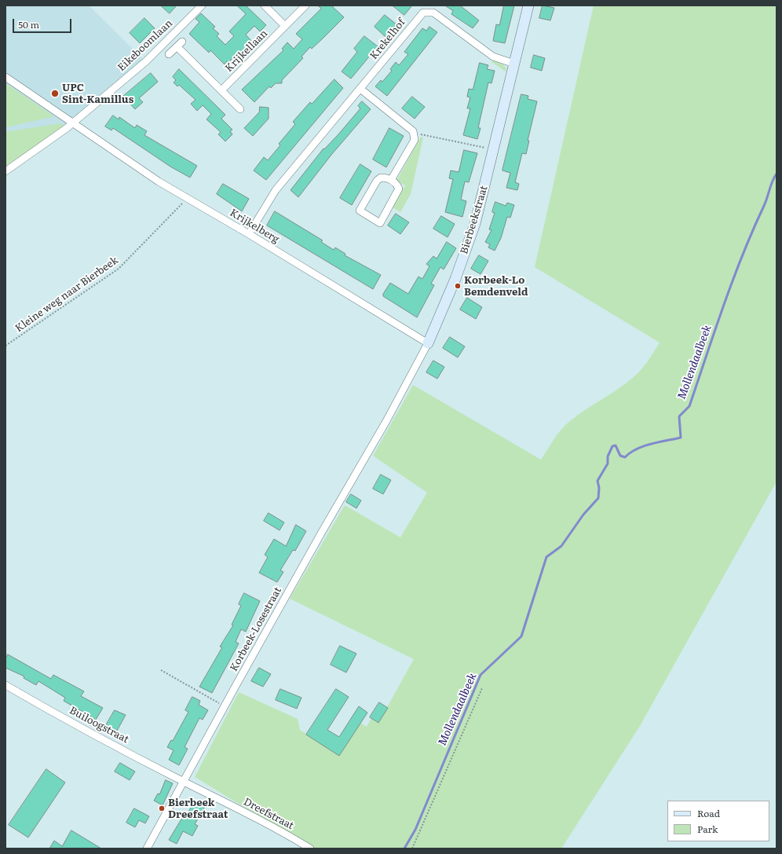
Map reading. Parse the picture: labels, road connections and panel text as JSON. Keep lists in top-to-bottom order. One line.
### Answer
{"streets":{"street":["Krekelhof","Eikeboomlaan","Krijkellaan","Bierbeekstraat","Krijkelberg","Korbeek-Losestraat","Builoogstraat","Dreefstraat"],"path":["Kleine weg naar Bierbeek"]},"crossings":[["Krekelhof","Bierbeekstraat"],["Krekelhof","Krijkelberg"],["Eikeboomlaan","Krijkelberg"],["Bierbeekstraat","Krijkelberg"],["Bierbeekstraat","Korbeek-Losestraat"],["Krijkelberg","Kleine weg naar Bierbeek"],["Korbeek-Losestraat","Builoogstraat"],["Korbeek-Losestraat","Dreefstraat"],["Builoogstraat","Dreefstraat"]],"water":["Mollendaalbeek"],"places":["UPC Sint-Kamillus","Korbeek-Lo Bemdenveld","Bierbeek Dreefstraat"],"legend":["Road","Park"],"scale_bar":"50 m"}
